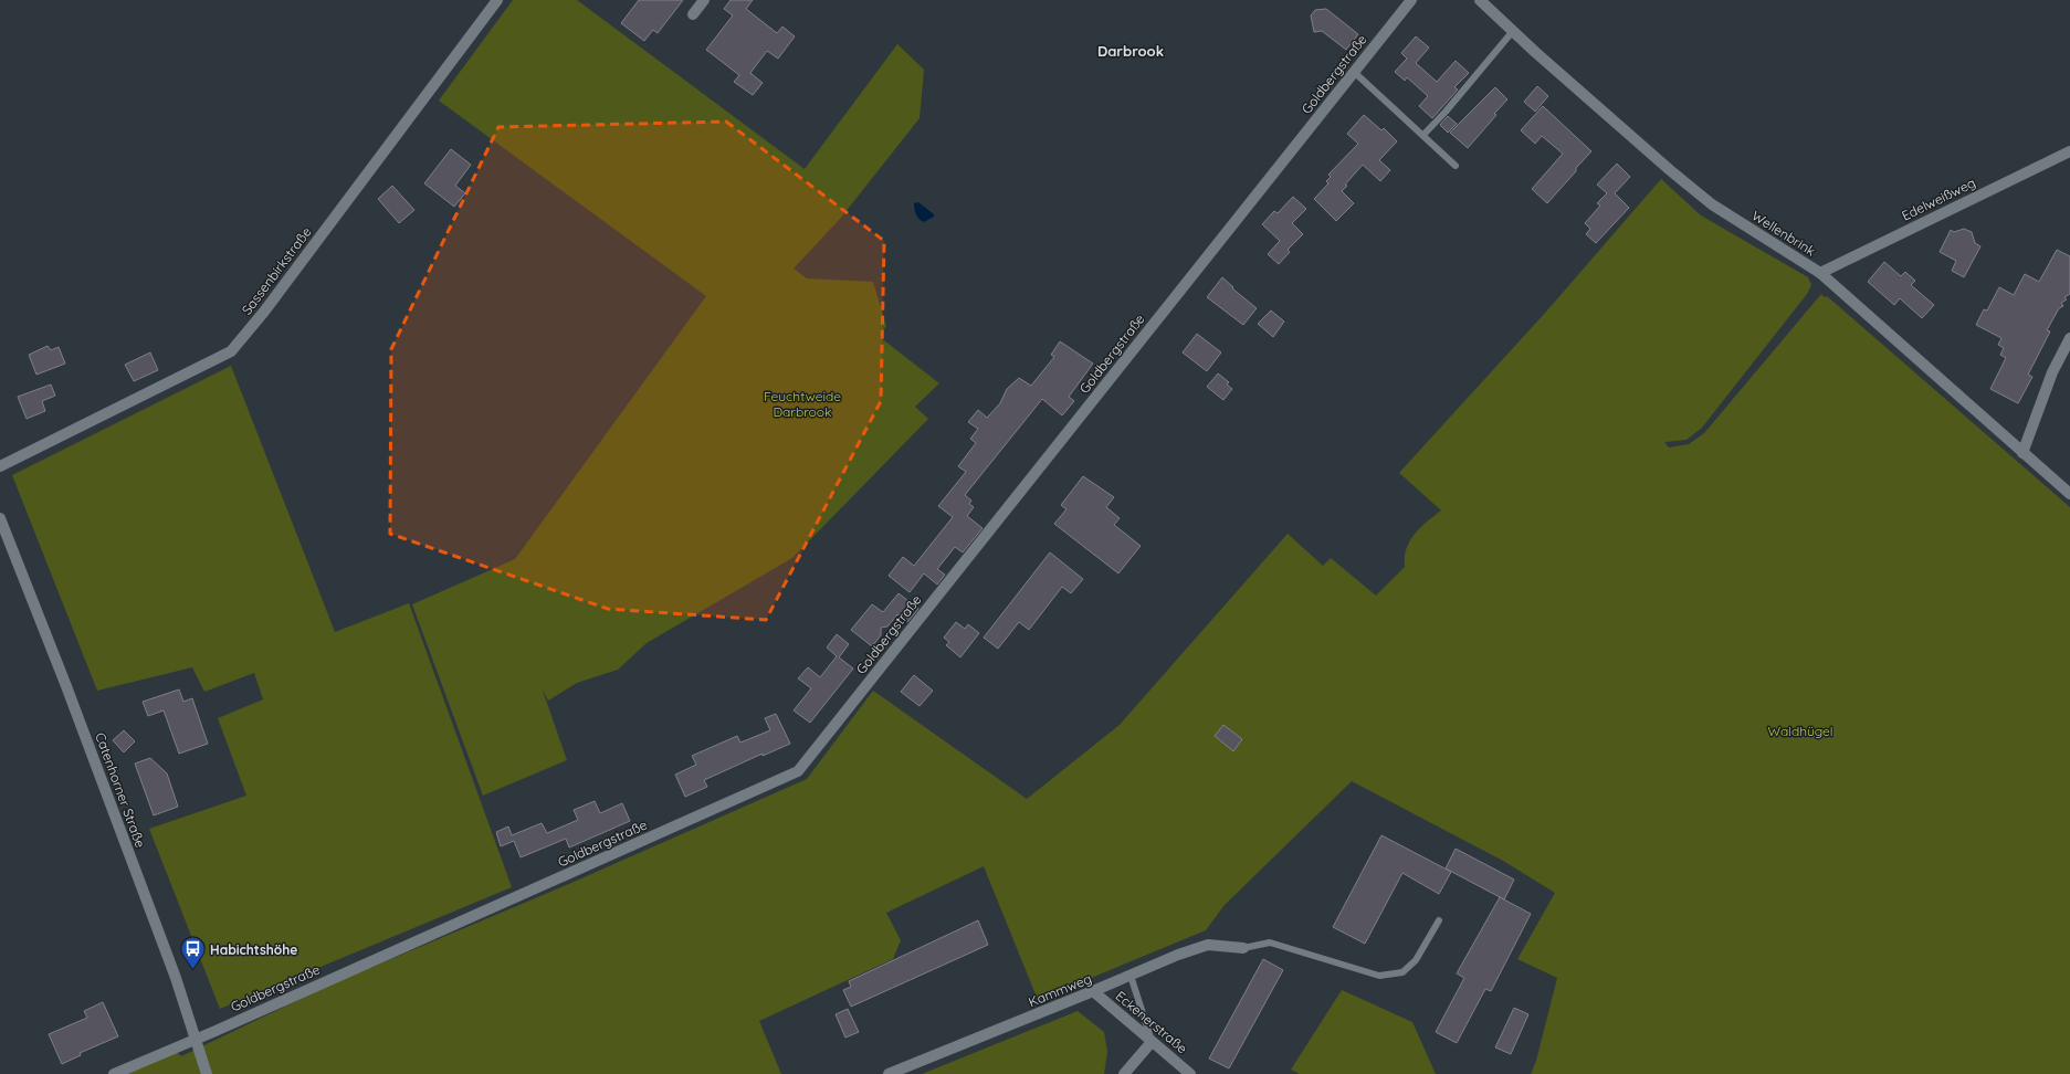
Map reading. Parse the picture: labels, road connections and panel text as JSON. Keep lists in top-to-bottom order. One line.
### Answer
{"streets":{"street":["Goldbergstraße","Edelweißweg","Wellenbrink","Sassenbirkstraße","Catenhorner Straße","Kammweg","Eckenerstraße"]},"crossings":[["Goldbergstraße","Catenhorner Straße"],["Edelweißweg","Wellenbrink"],["Kammweg","Eckenerstraße"]],"districts":["Darbrook"],"parks":["Feuchtweide Darbrook","Waldhügel"],"places":{"bus stop":["Habichtshöhe"]}}
